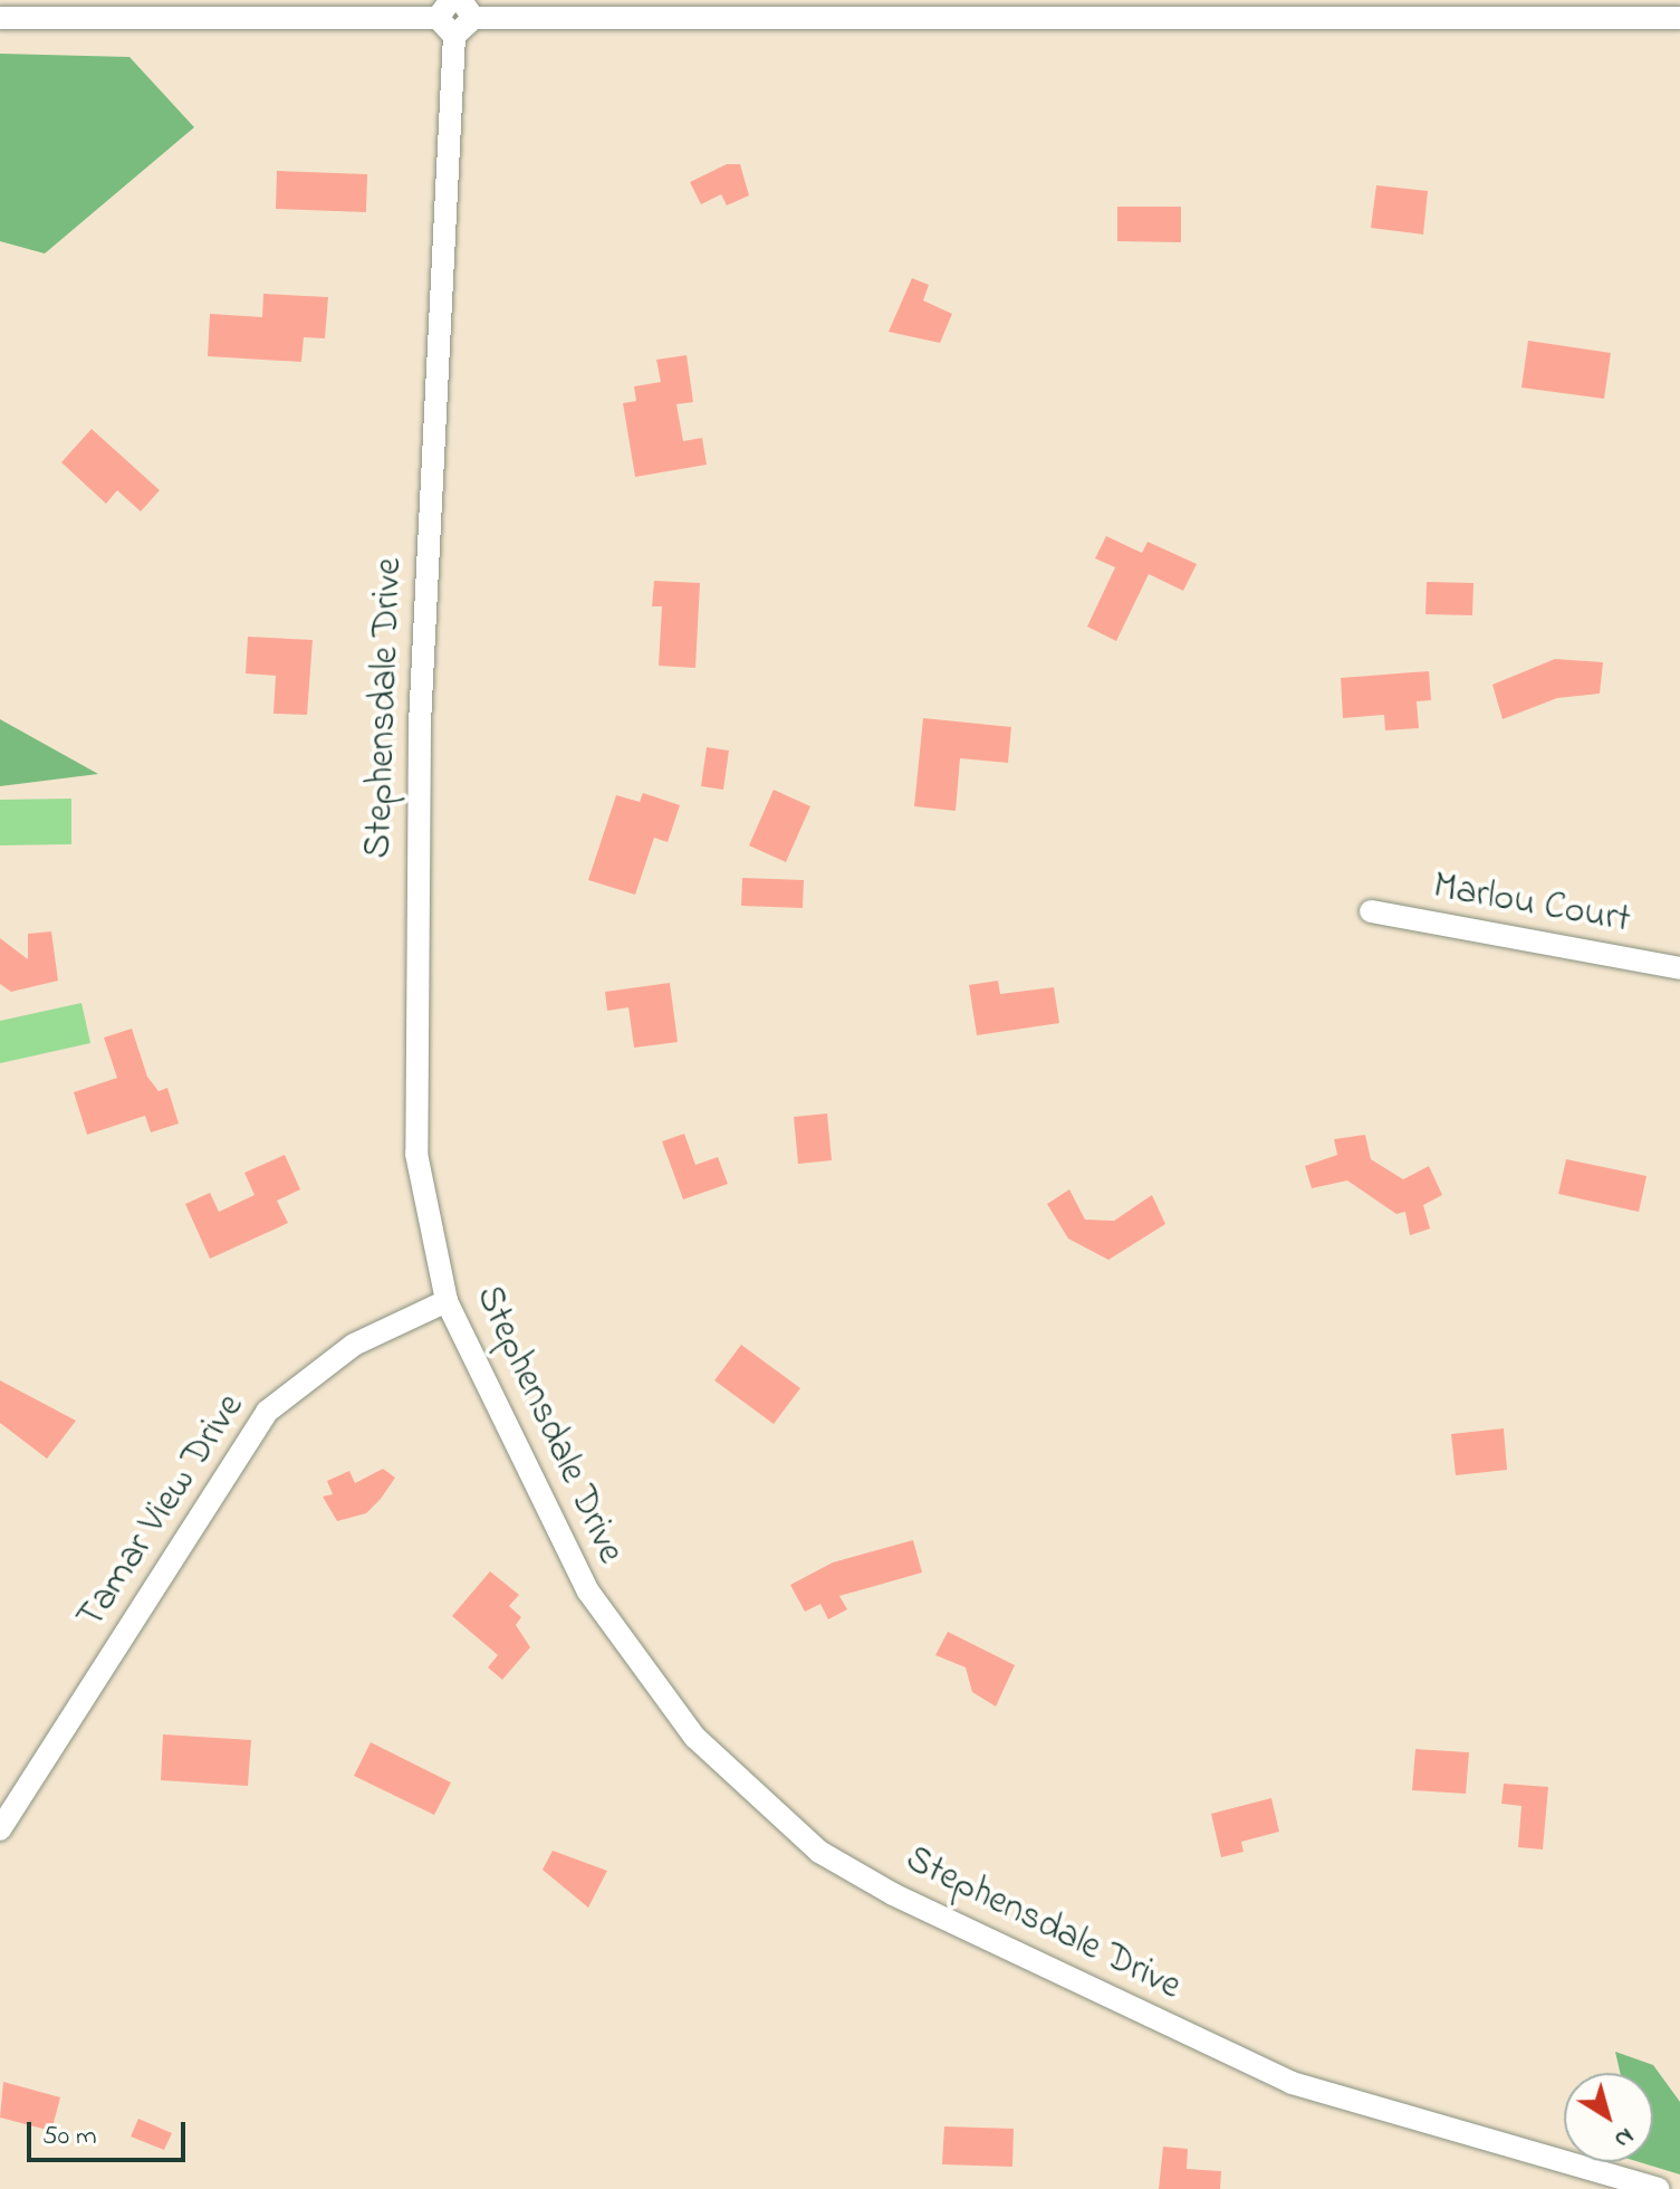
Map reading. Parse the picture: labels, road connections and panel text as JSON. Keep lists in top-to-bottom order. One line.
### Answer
{"streets":{"street":["Stephensdale Drive","Marlou Court","Tamar View Drive"]},"crossings":[["Stephensdale Drive","Tamar View Drive"]],"scale_bar":"50 m","north":"bottom right"}
